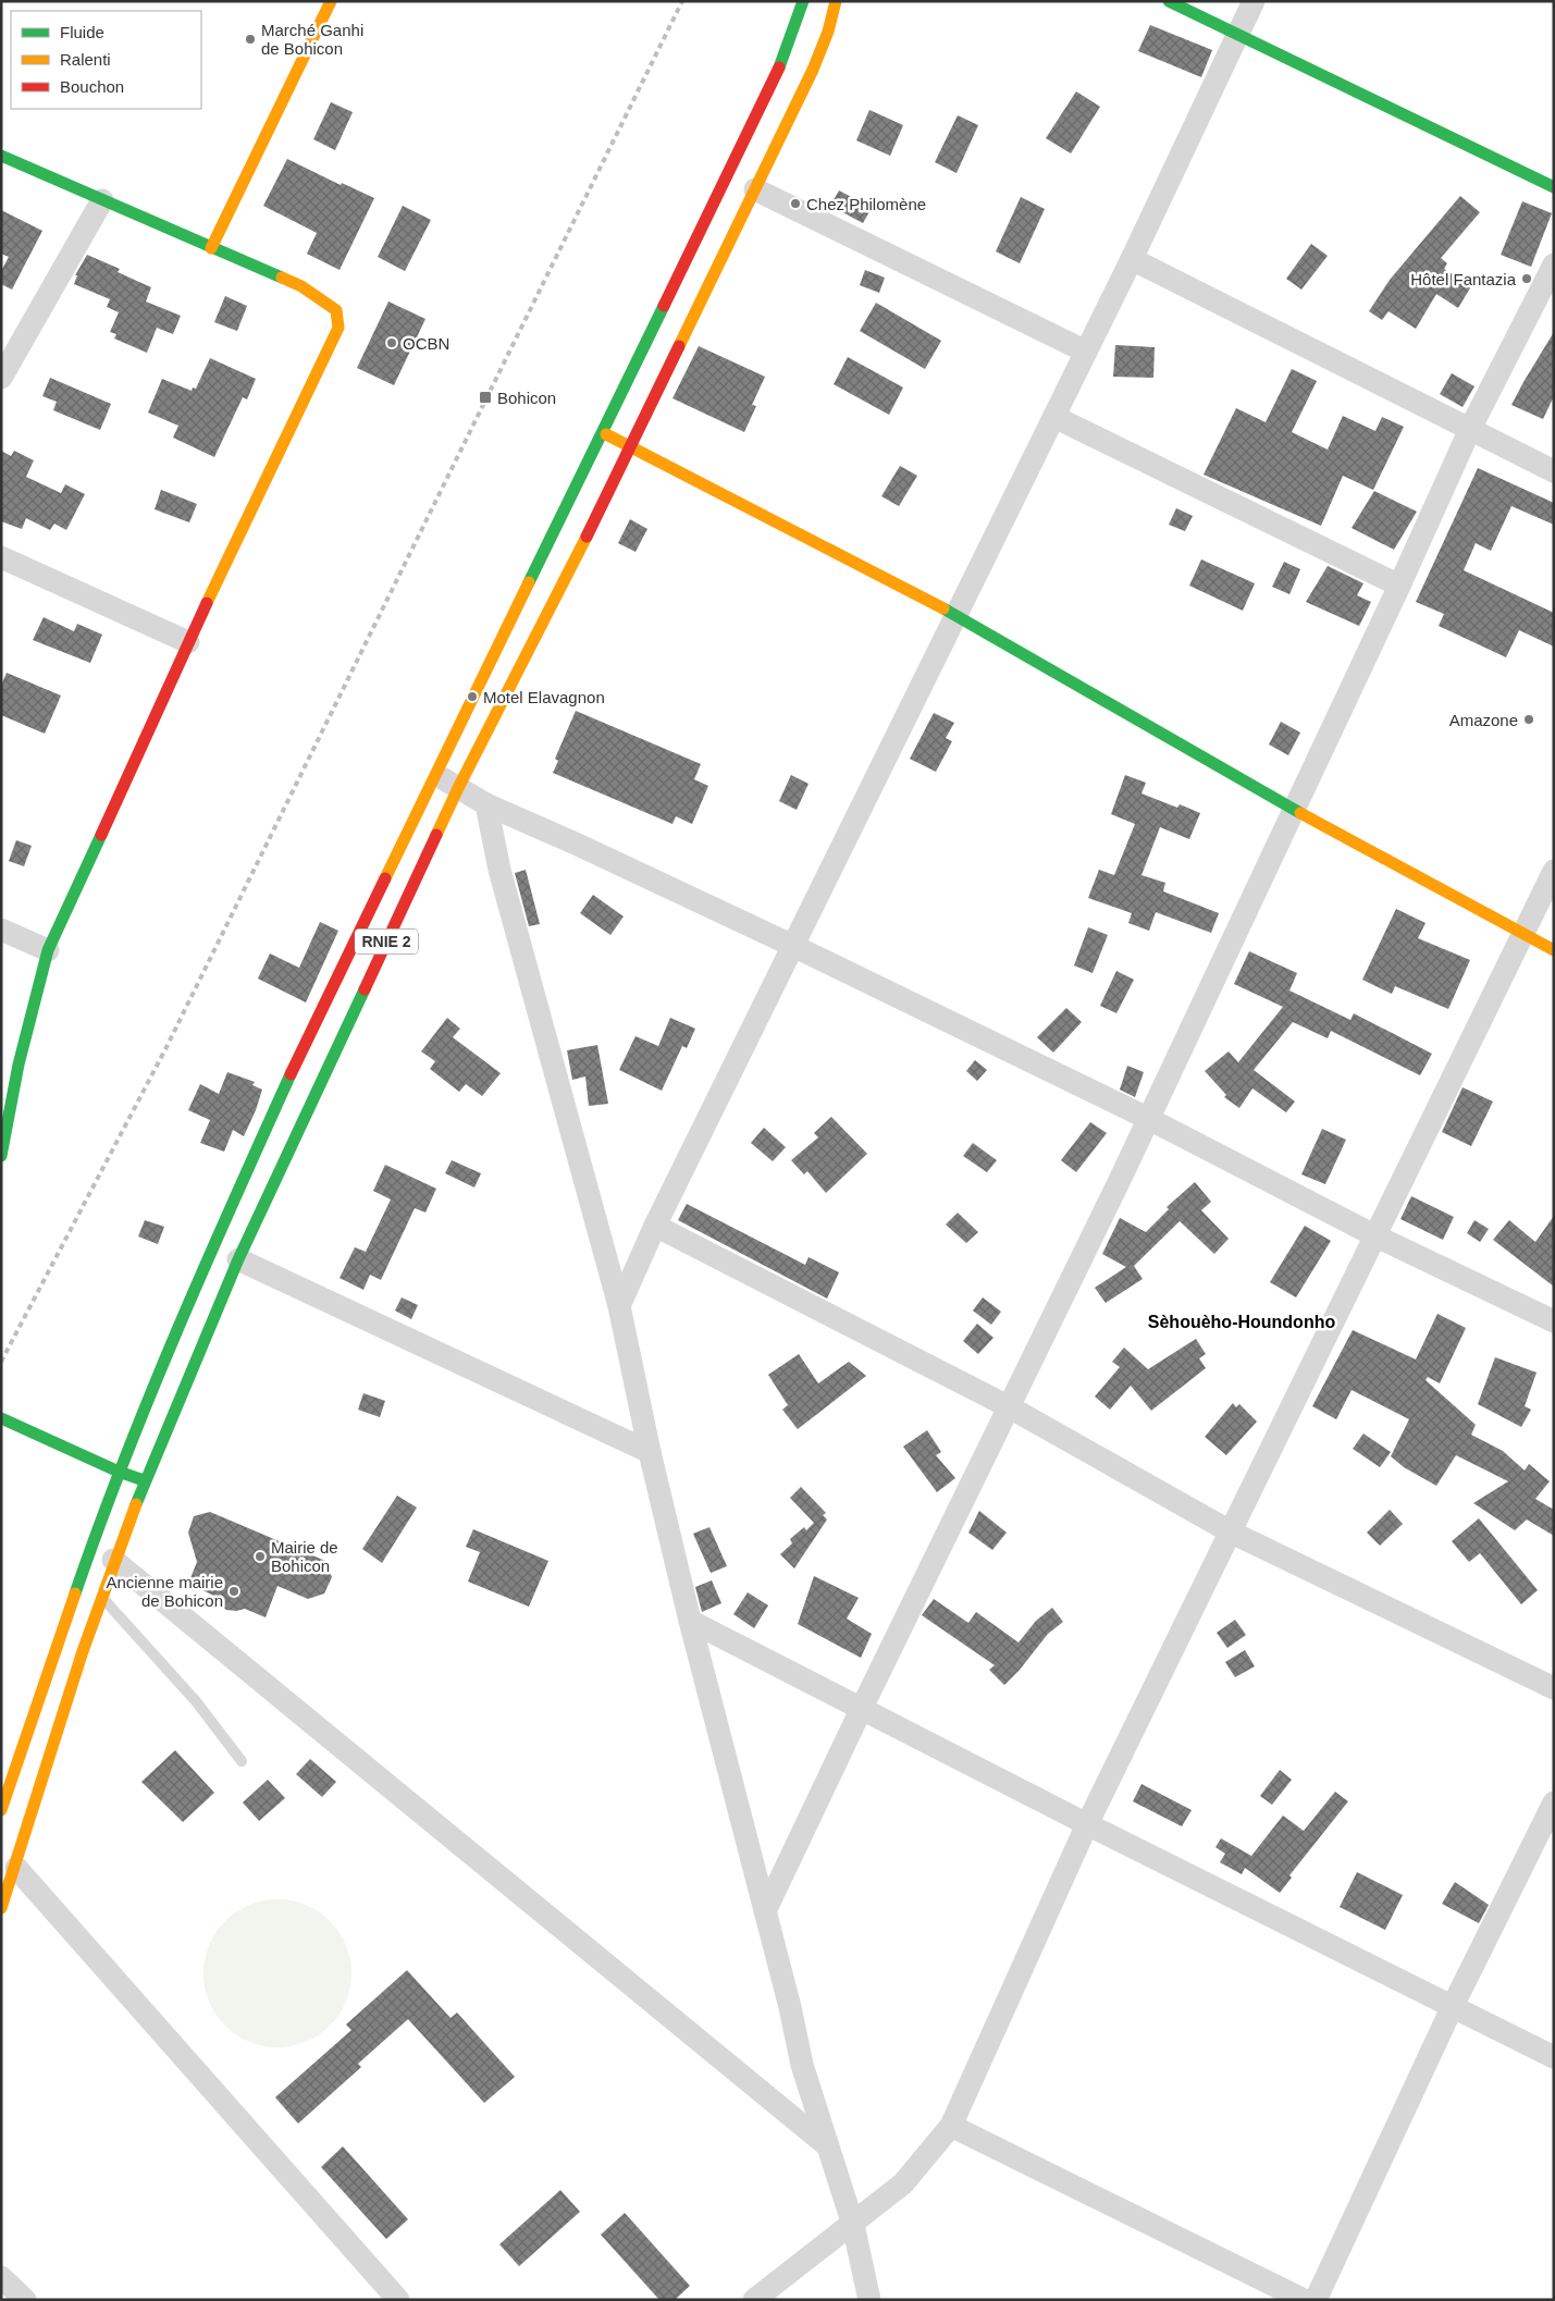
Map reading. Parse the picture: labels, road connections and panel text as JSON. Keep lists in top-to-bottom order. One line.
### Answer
{"streets":{"main road":["RNIE 2"]},"districts":["Sèhouèho-Houndonho"],"places":{"other":["Marché Ganhi de Bohicon","Chez Philomène","Hôtel Fantazia","OCBN","Motel Elavagnon","Amazone","Mairie de Bohicon","Ancienne mairie de Bohicon"],"transit":["Bohicon"]},"legend":["Fluide","Ralenti","Bouchon"]}
